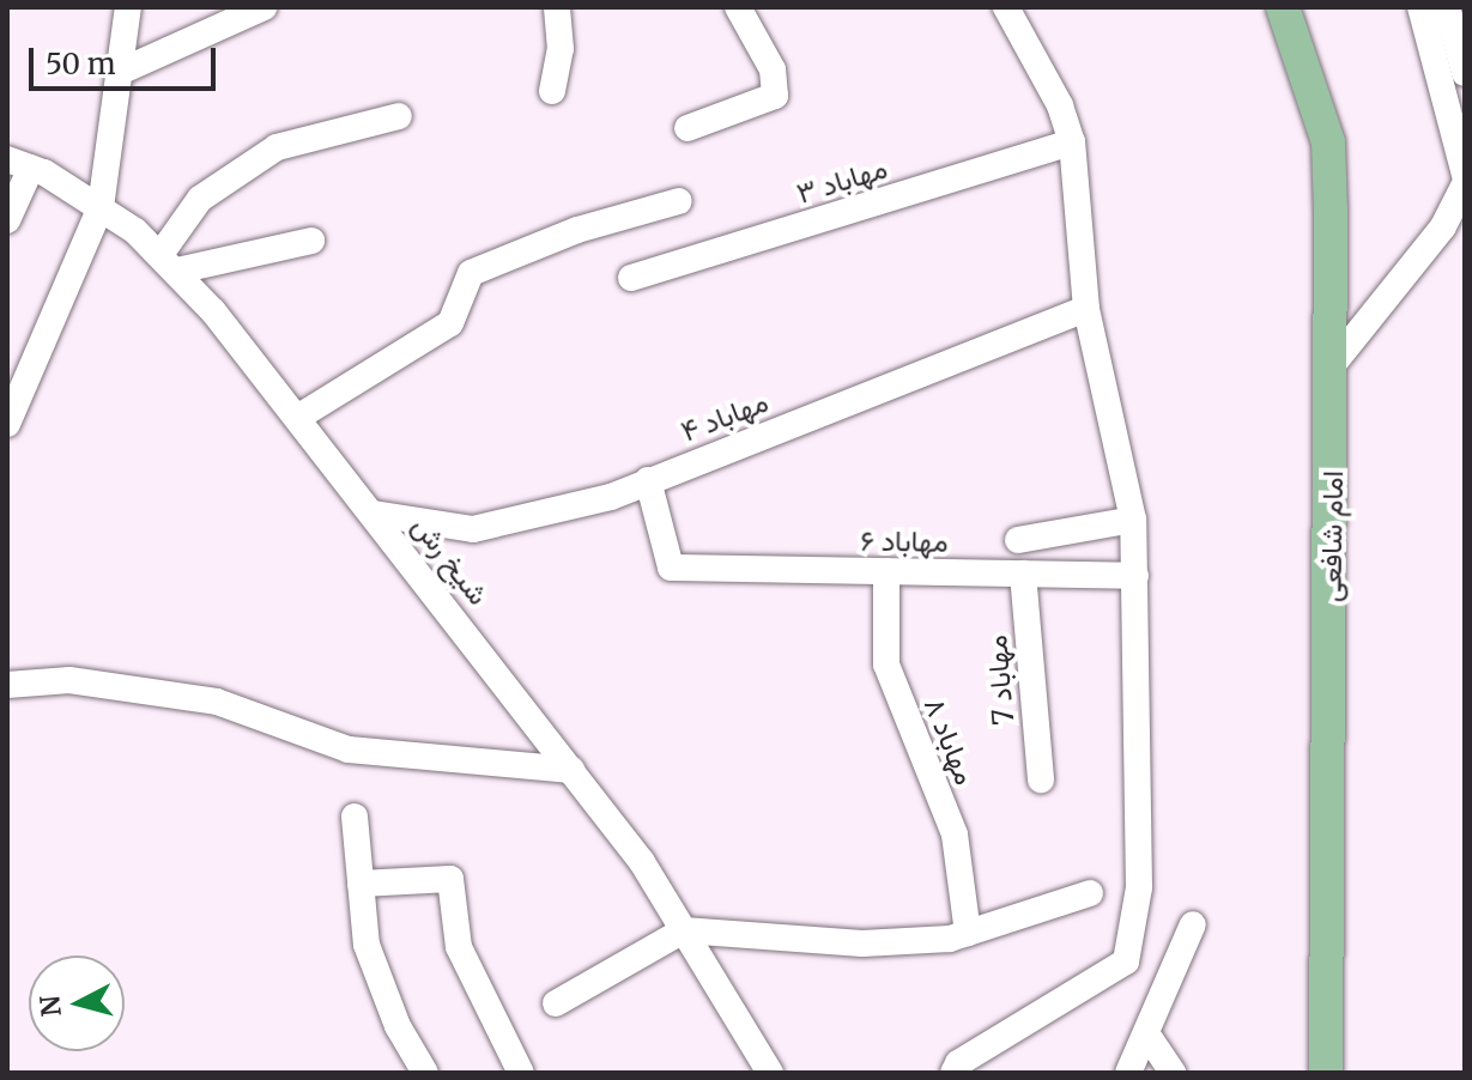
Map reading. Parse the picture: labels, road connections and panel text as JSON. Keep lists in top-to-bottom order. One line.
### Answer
{"streets":{"main road":["امام شافعی"],"street":["مهاباد ۳","مهاباد ۴","مهاباد ۶","شیخ رش","مهاباد 7","مهاباد ۸"]},"crossings":[["مهاباد ۴","مهاباد ۶"],["مهاباد ۴","شیخ رش"],["مهاباد ۶","مهاباد 7"],["مهاباد ۶","مهاباد ۸"]],"scale_bar":"50 m","north":"left"}
